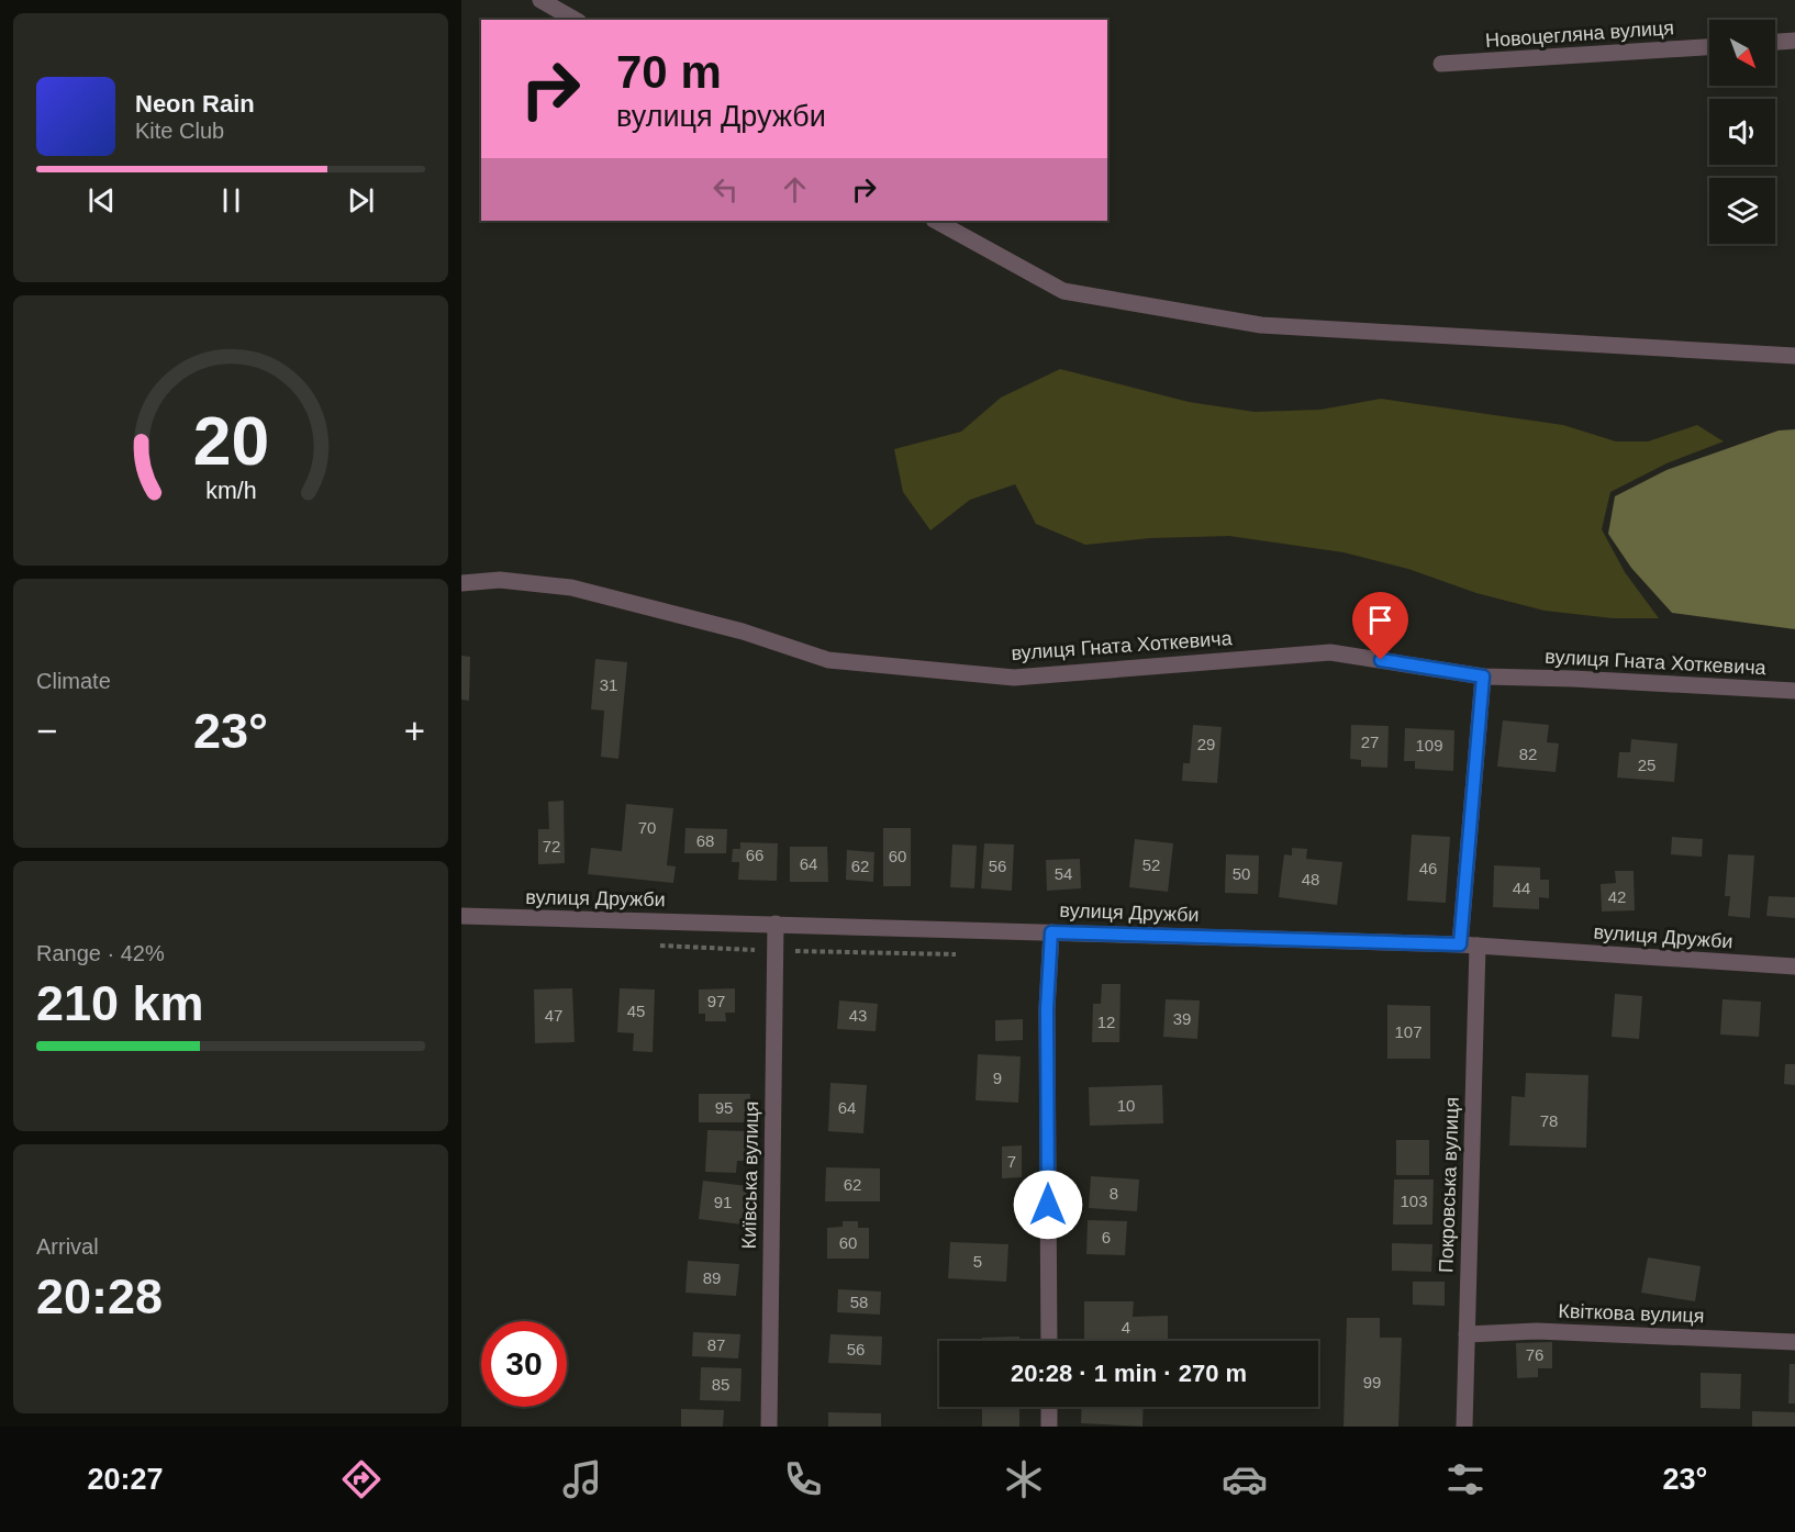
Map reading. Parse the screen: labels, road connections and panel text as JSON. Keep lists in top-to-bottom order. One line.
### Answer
{"streets":{"street":["Новоцегляна вулиця","вулиця Гната Хоткевича","вулиця Дружби","Київська вулиця","Покровська вулиця","Квіткова вулиця"]},"crossings":[["вулиця Дружби","Київська вулиця"],["вулиця Дружби","Покровська вулиця"],["Покровська вулиця","Квіткова вулиця"]],"house_numbers":["31","27","29","109","82","25","70","68","72","66","60","64","52","62","56","46","54","50","48","44","42","97","45","47","43","39","12","107","9","10","95","64","78","7","62","8","103","91","6","60","5","89","58","4","87","56","76","99","85"],"north":"bottom right","page":{"turn":["70 m","вулиця Дружби"],"song":["Neon Rain","Kite Club"],"tile":["Climate",["Range · 42%","210 km"],["Arrival","20:28"]],"heat":["−","23°","+"],"limit":"30","trip":"20:28 · 1 min · 270 m","tabs":["20:27","23°"],"gauge":["20","km/h"]}}
